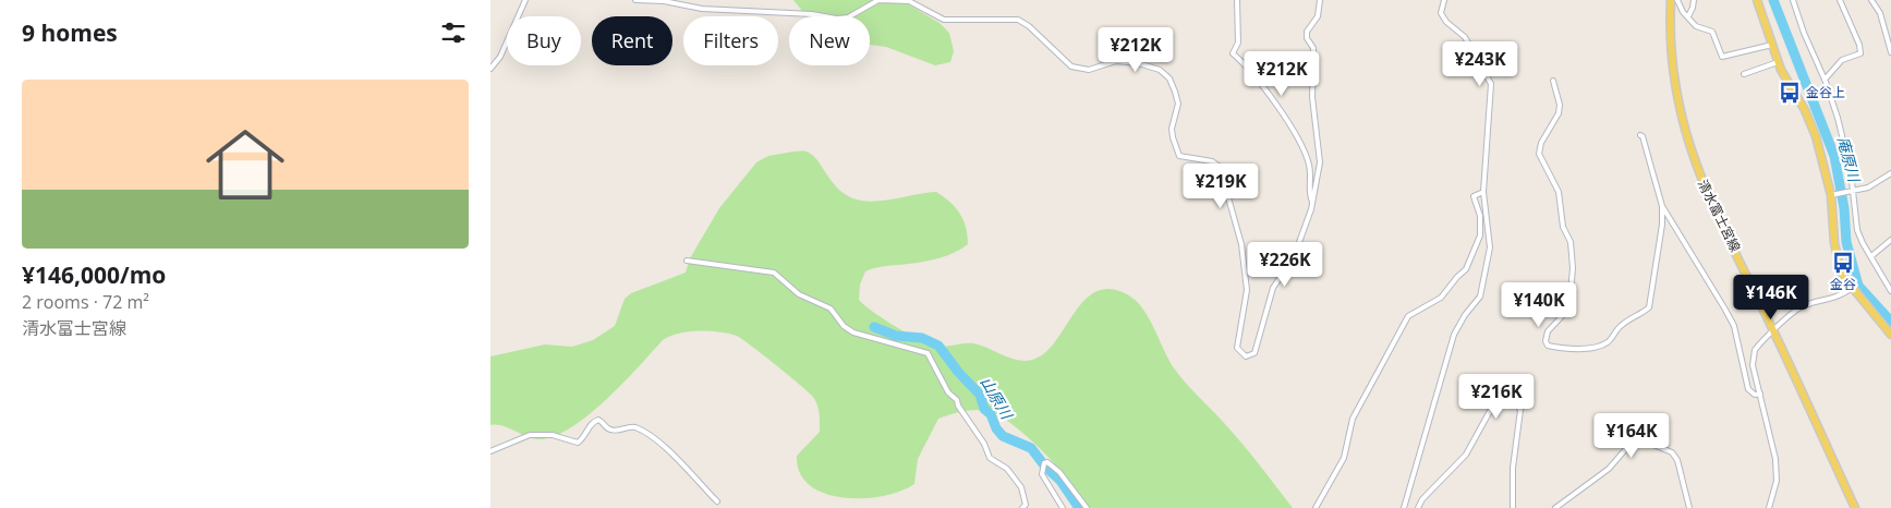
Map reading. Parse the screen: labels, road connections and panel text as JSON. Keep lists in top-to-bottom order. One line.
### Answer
{"streets":{"main road":["清水富士宮線"]},"water":["庵原川","山原川"],"places":{"bus stop":["金谷上","金谷"]},"page":{"heading":"9 homes","chip":["Buy","Rent","Filters","New"],"price":["¥212K","¥243K","¥212K","¥219K","¥226K","¥146K","¥140K","¥216K","¥164K"],"list":[{"name":"¥146,000/mo","note":"2 rooms · 72 m² · 清水富士宮線"}]}}
